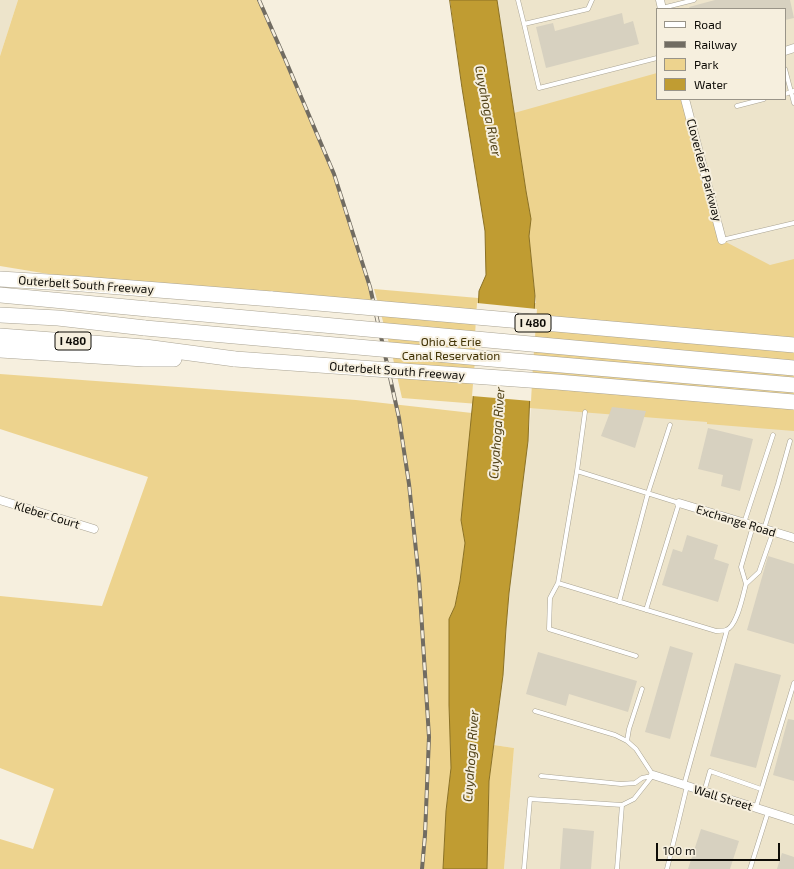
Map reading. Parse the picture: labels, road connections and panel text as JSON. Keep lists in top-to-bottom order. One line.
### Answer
{"streets":{"highway":["Outerbelt South Freeway","I 480"],"street":["Cloverleaf Parkway","Kleber Court","Exchange Road","Wall Street"]},"water":["Cuyahoga River"],"parks":["Ohio & Erie Canal Reservation"],"legend":["Road","Railway","Park","Water"],"scale_bar":"100 m"}
